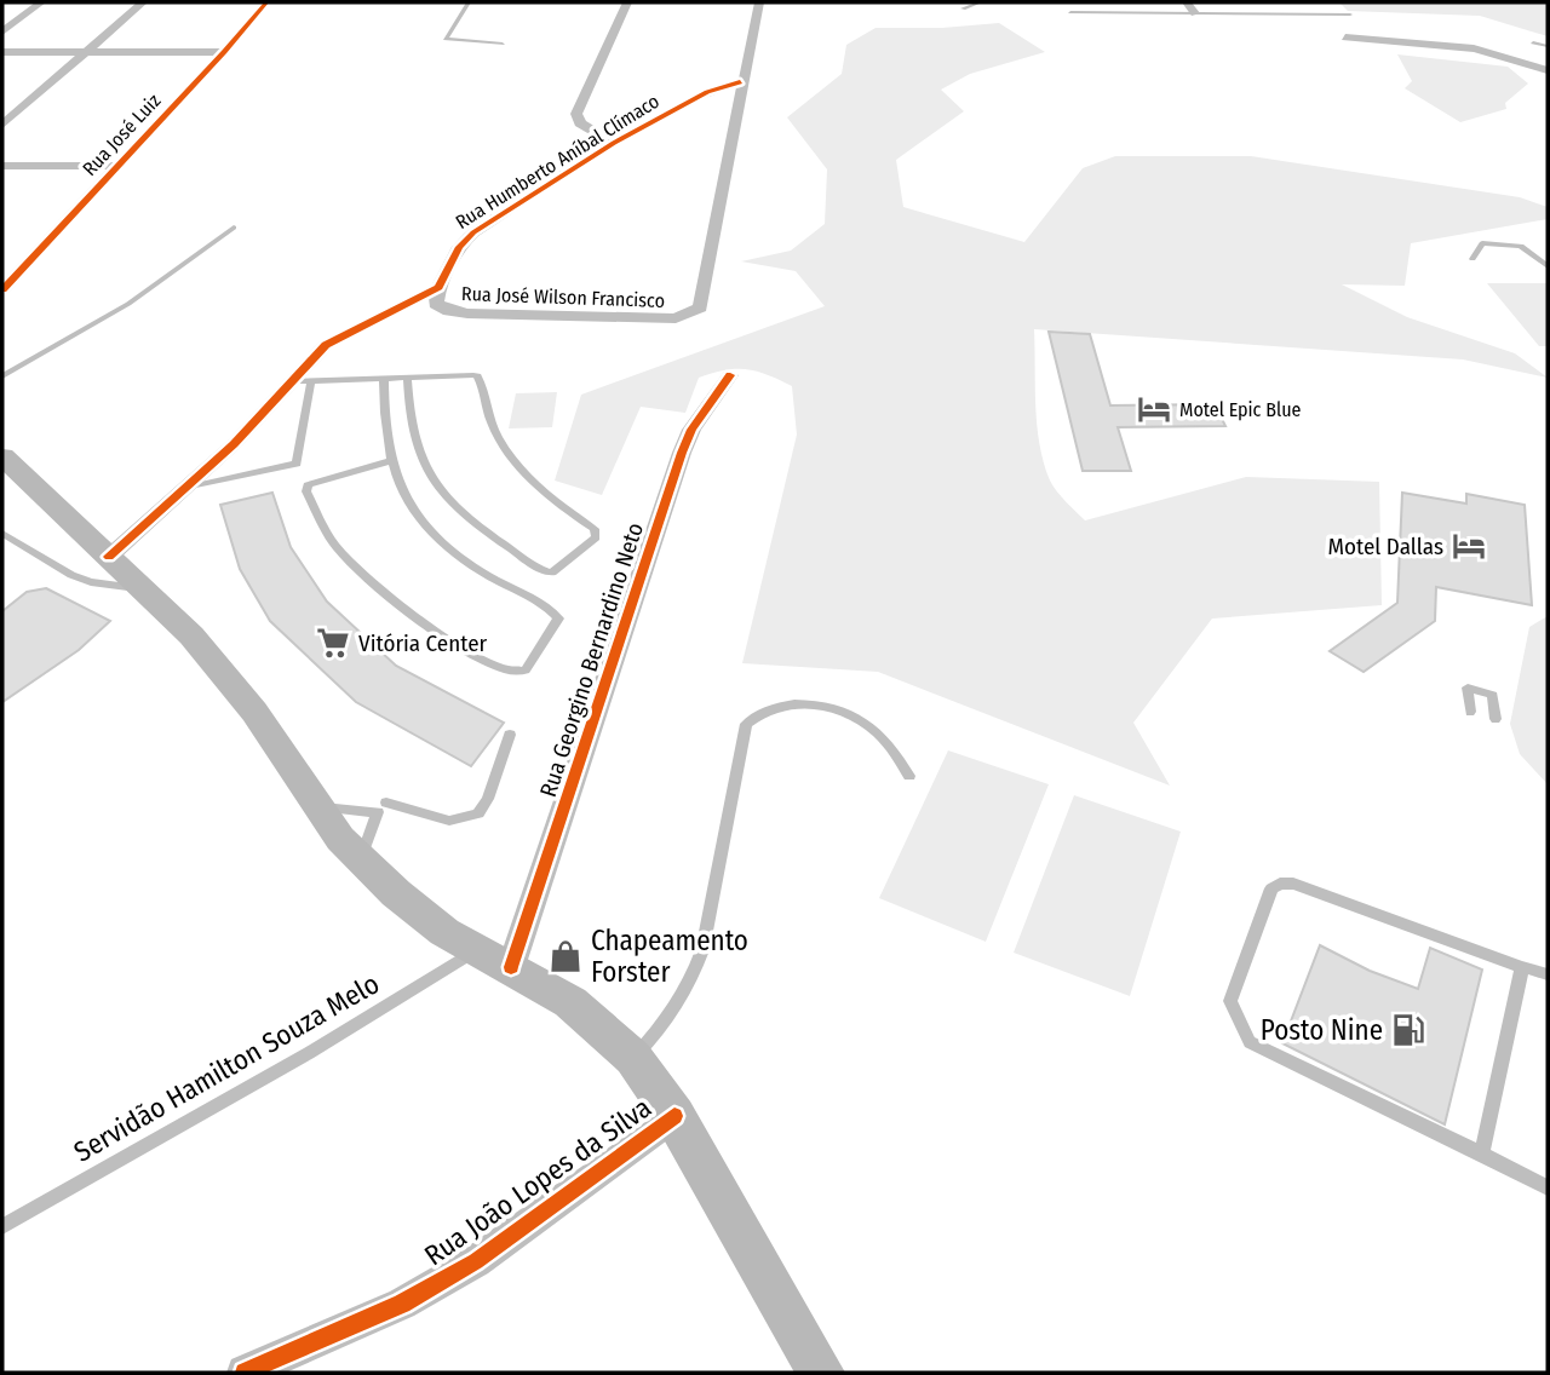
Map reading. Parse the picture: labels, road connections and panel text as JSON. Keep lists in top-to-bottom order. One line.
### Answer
{"streets":{"street":["Rua José Luiz","Rua Humberto Aníbal Clímaco","Rua José Wilson Francisco","Rua Georgino Bernardino Neto","Rua João Lopes da Silva"],"lane":["Servidão Hamilton Souza Melo"]},"crossings":[["Rua Humberto Aníbal Clímaco","Rua José Wilson Francisco"]],"places":{"hotel":["Motel Epic Blue","Motel Dallas"],"supermarket":["Vitória Center"],"shop":["Chapeamento Forster"],"fuel station":["Posto Nine"]}}
